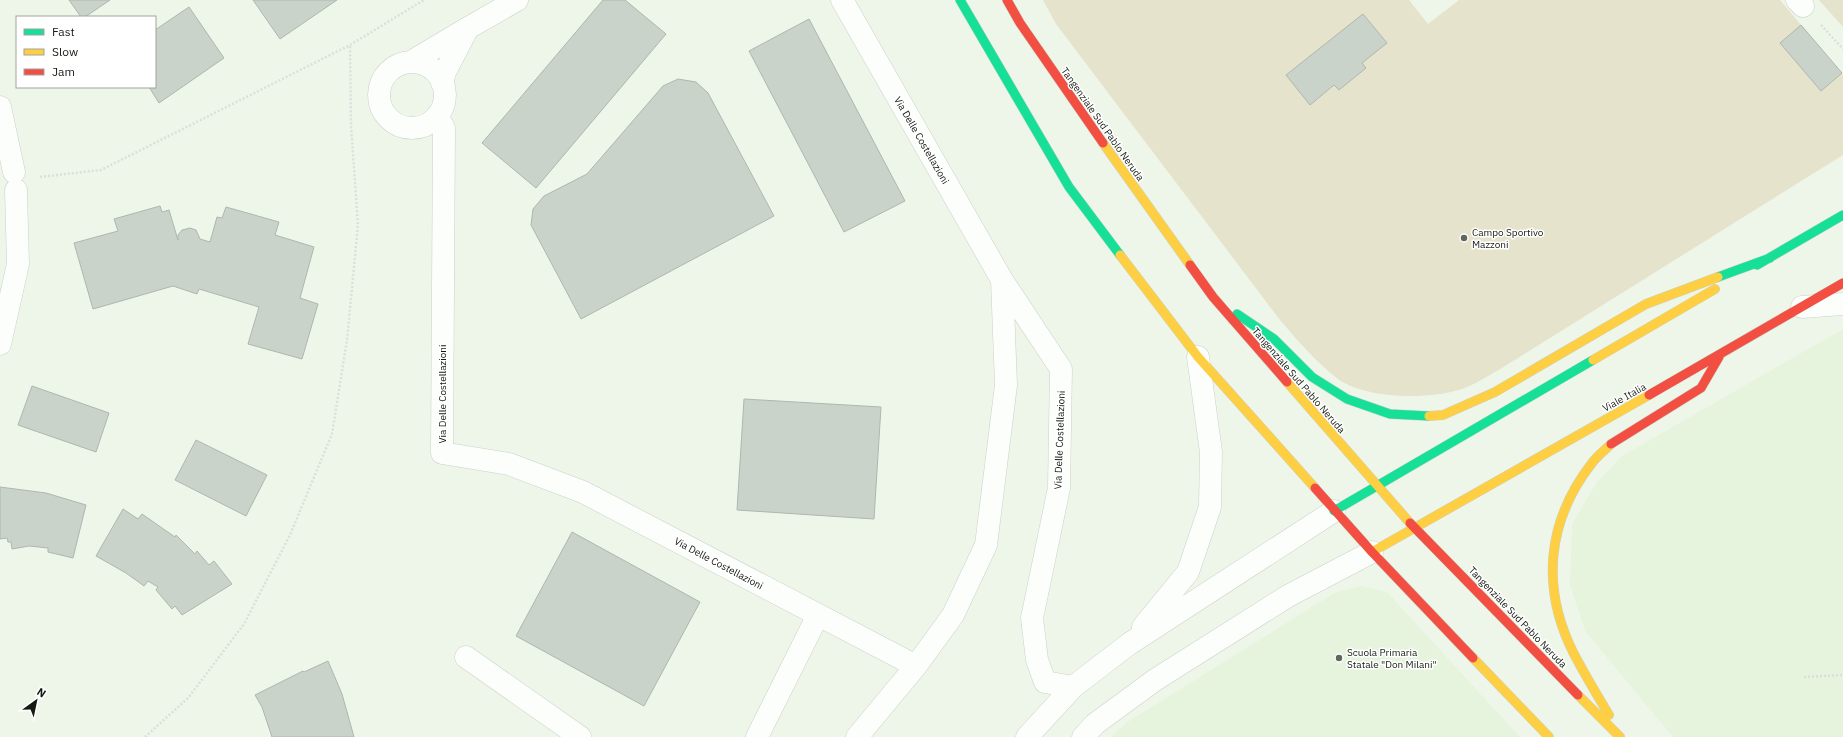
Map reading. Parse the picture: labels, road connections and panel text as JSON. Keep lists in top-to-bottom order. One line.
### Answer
{"streets":{"main road":["Tangenziale Sud Pablo Neruda","Viale Italia"],"street":["Via Delle Costellazioni"]},"crossings":[["Tangenziale Sud Pablo Neruda","Viale Italia"]],"places":["Campo Sportivo Mazzoni","Scuola Primaria Statale \"Don Milani\""],"legend":["Fast","Slow","Jam"],"north":"top right"}
